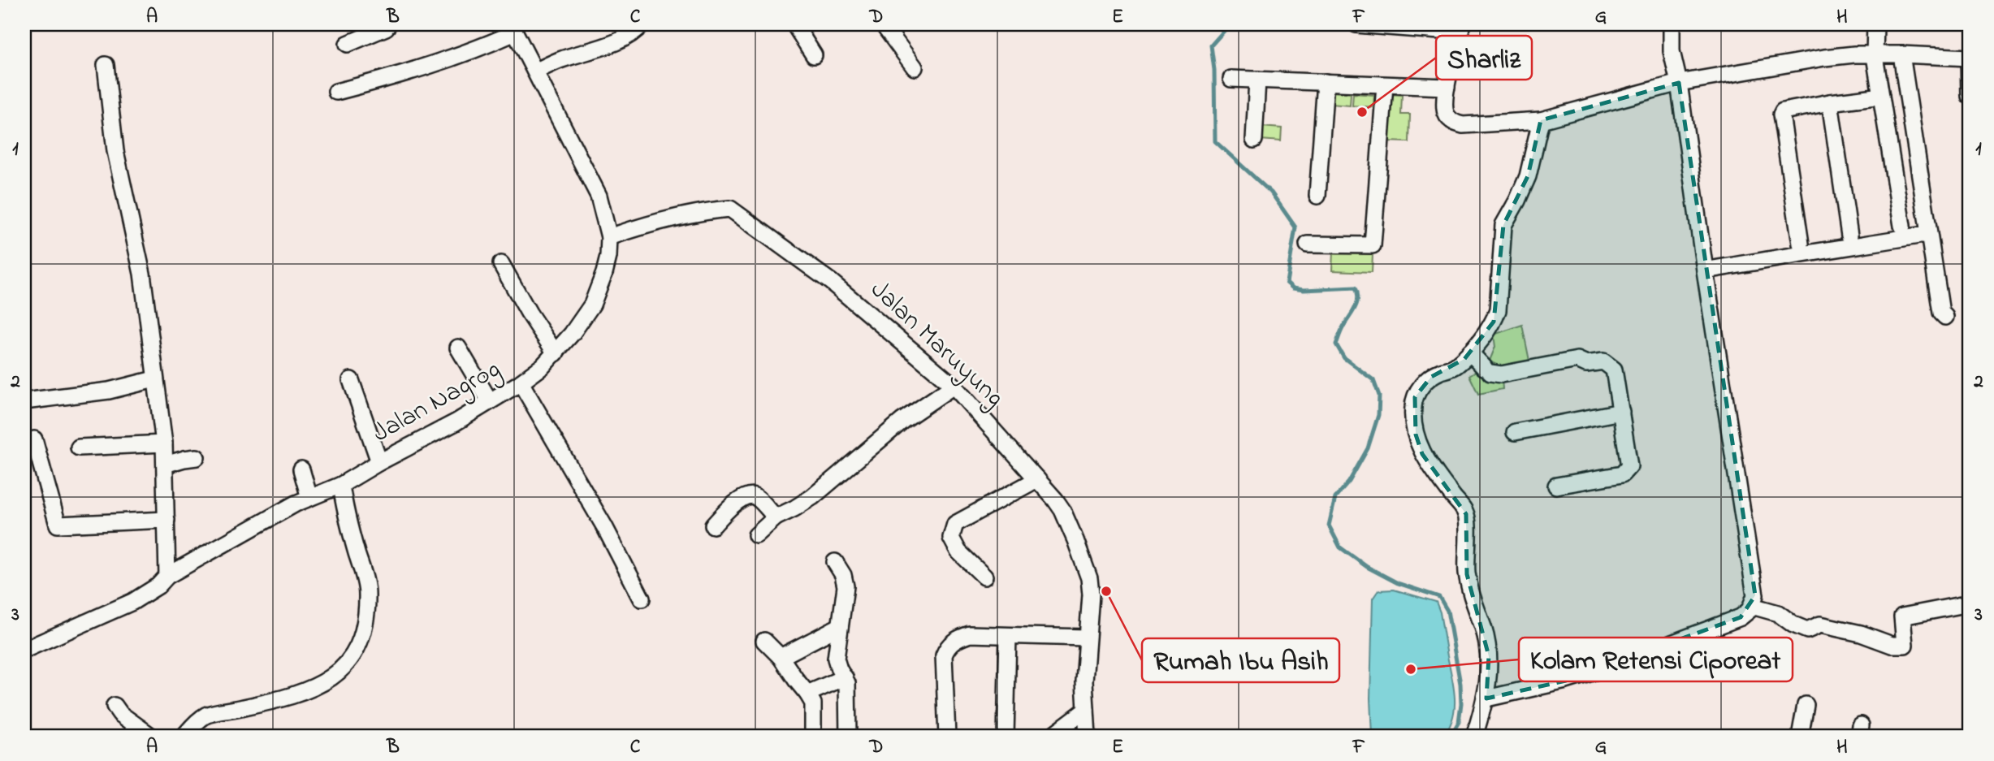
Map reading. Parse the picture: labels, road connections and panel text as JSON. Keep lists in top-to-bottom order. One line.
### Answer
{"streets":{"street":["Jalan Maruyung","Jalan Nagrog"]},"crossings":[["Jalan Maruyung","Jalan Nagrog"]],"places":["Sharliz","Rumah Ibu Asih","Kolam Retensi Ciporeat"],"grid":{"columns":["A","B","C","D","E","F","G","H"],"rows":["1","2","3"]}}
